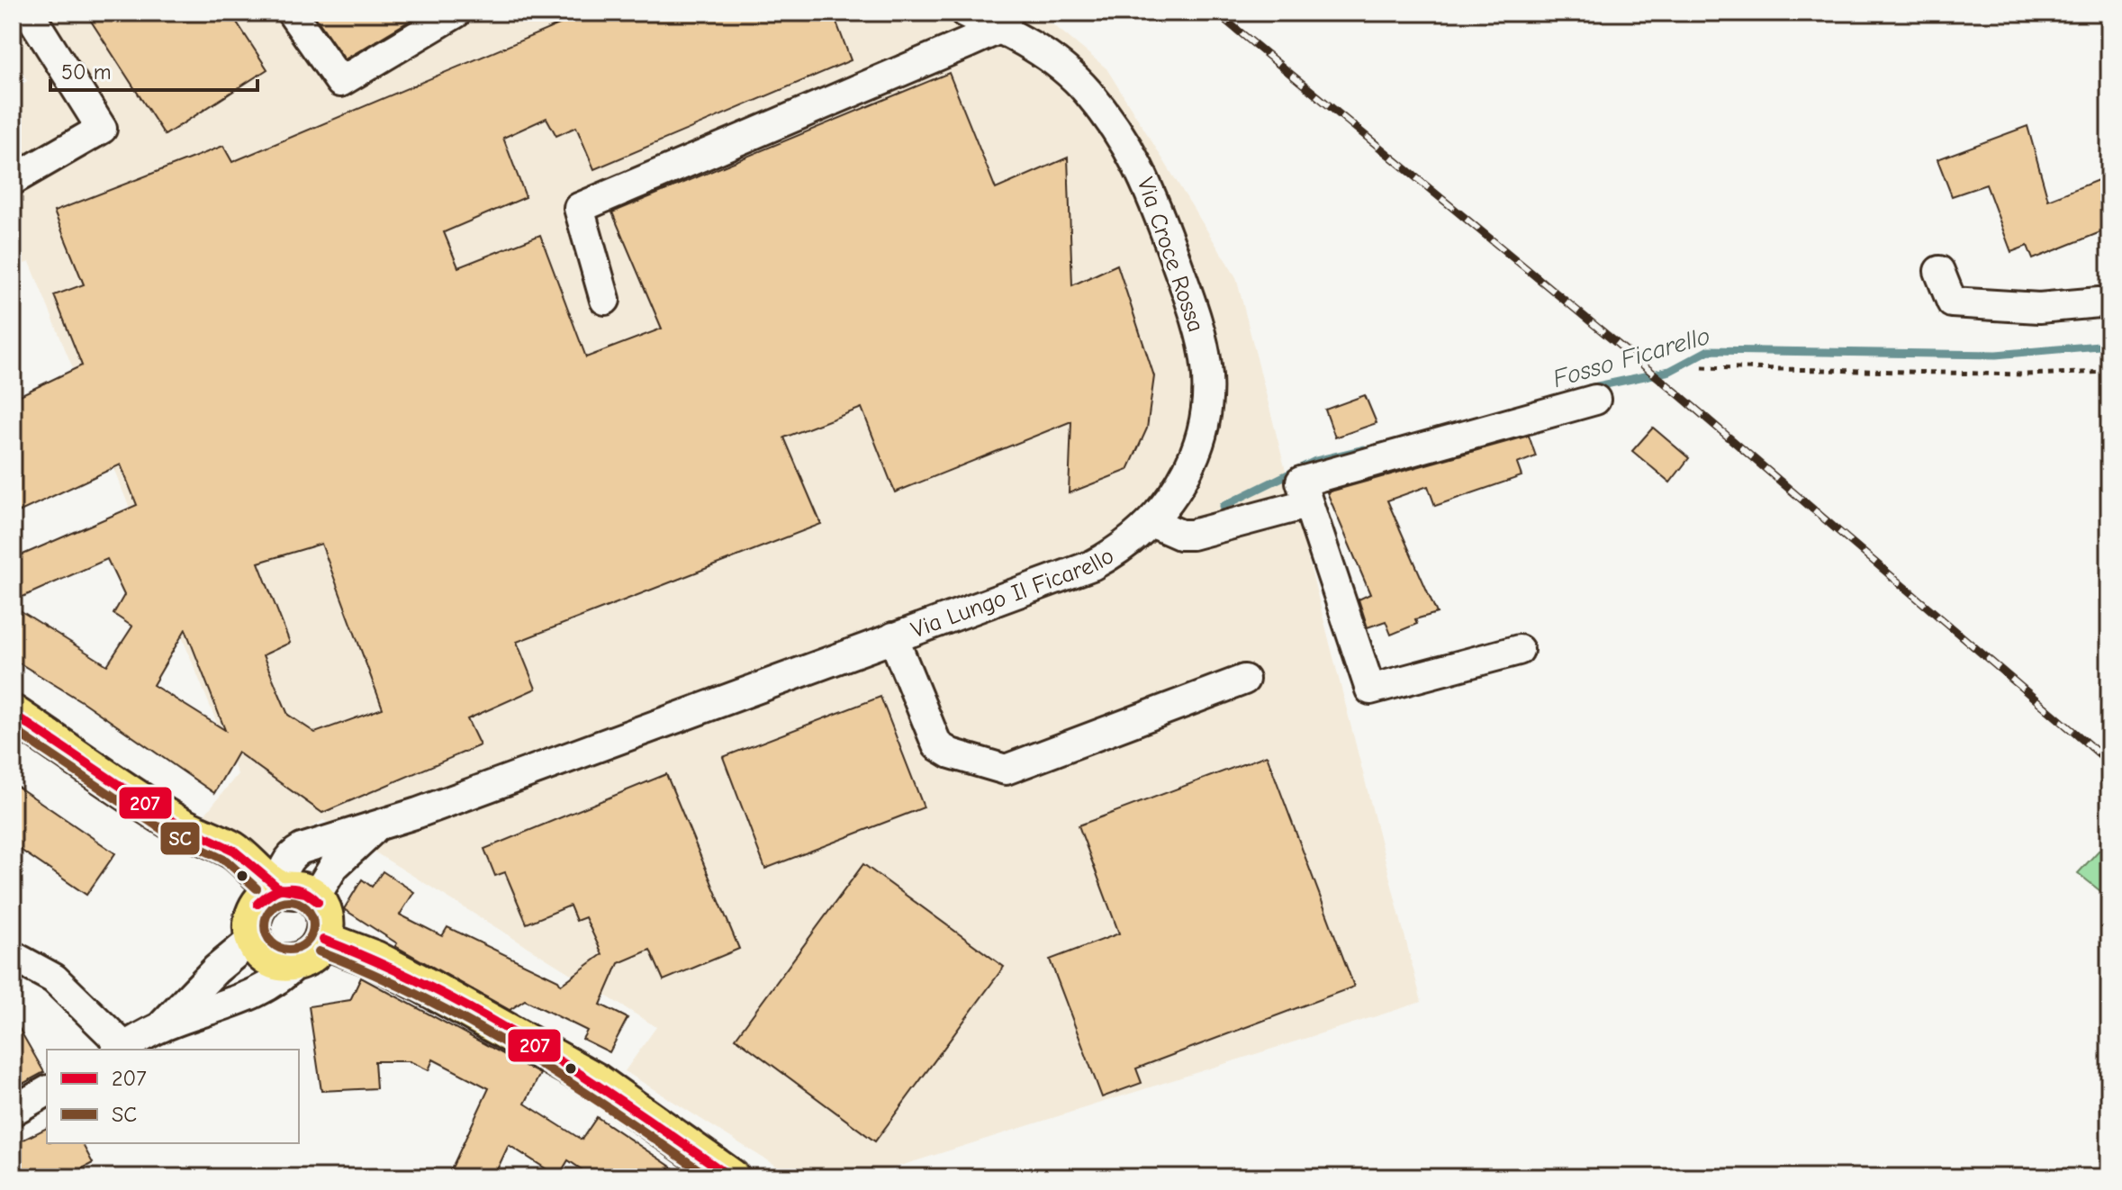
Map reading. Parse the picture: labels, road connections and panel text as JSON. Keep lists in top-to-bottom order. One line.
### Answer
{"streets":{"street":["Via Croce Rossa","Via Lungo Il Ficarello"]},"crossings":[["Via Croce Rossa","Via Lungo Il Ficarello"]],"water":["Fosso Ficarello"],"lines":["transit line 207","transit line SC"],"legend":["207","SC"],"scale_bar":"50 m"}
